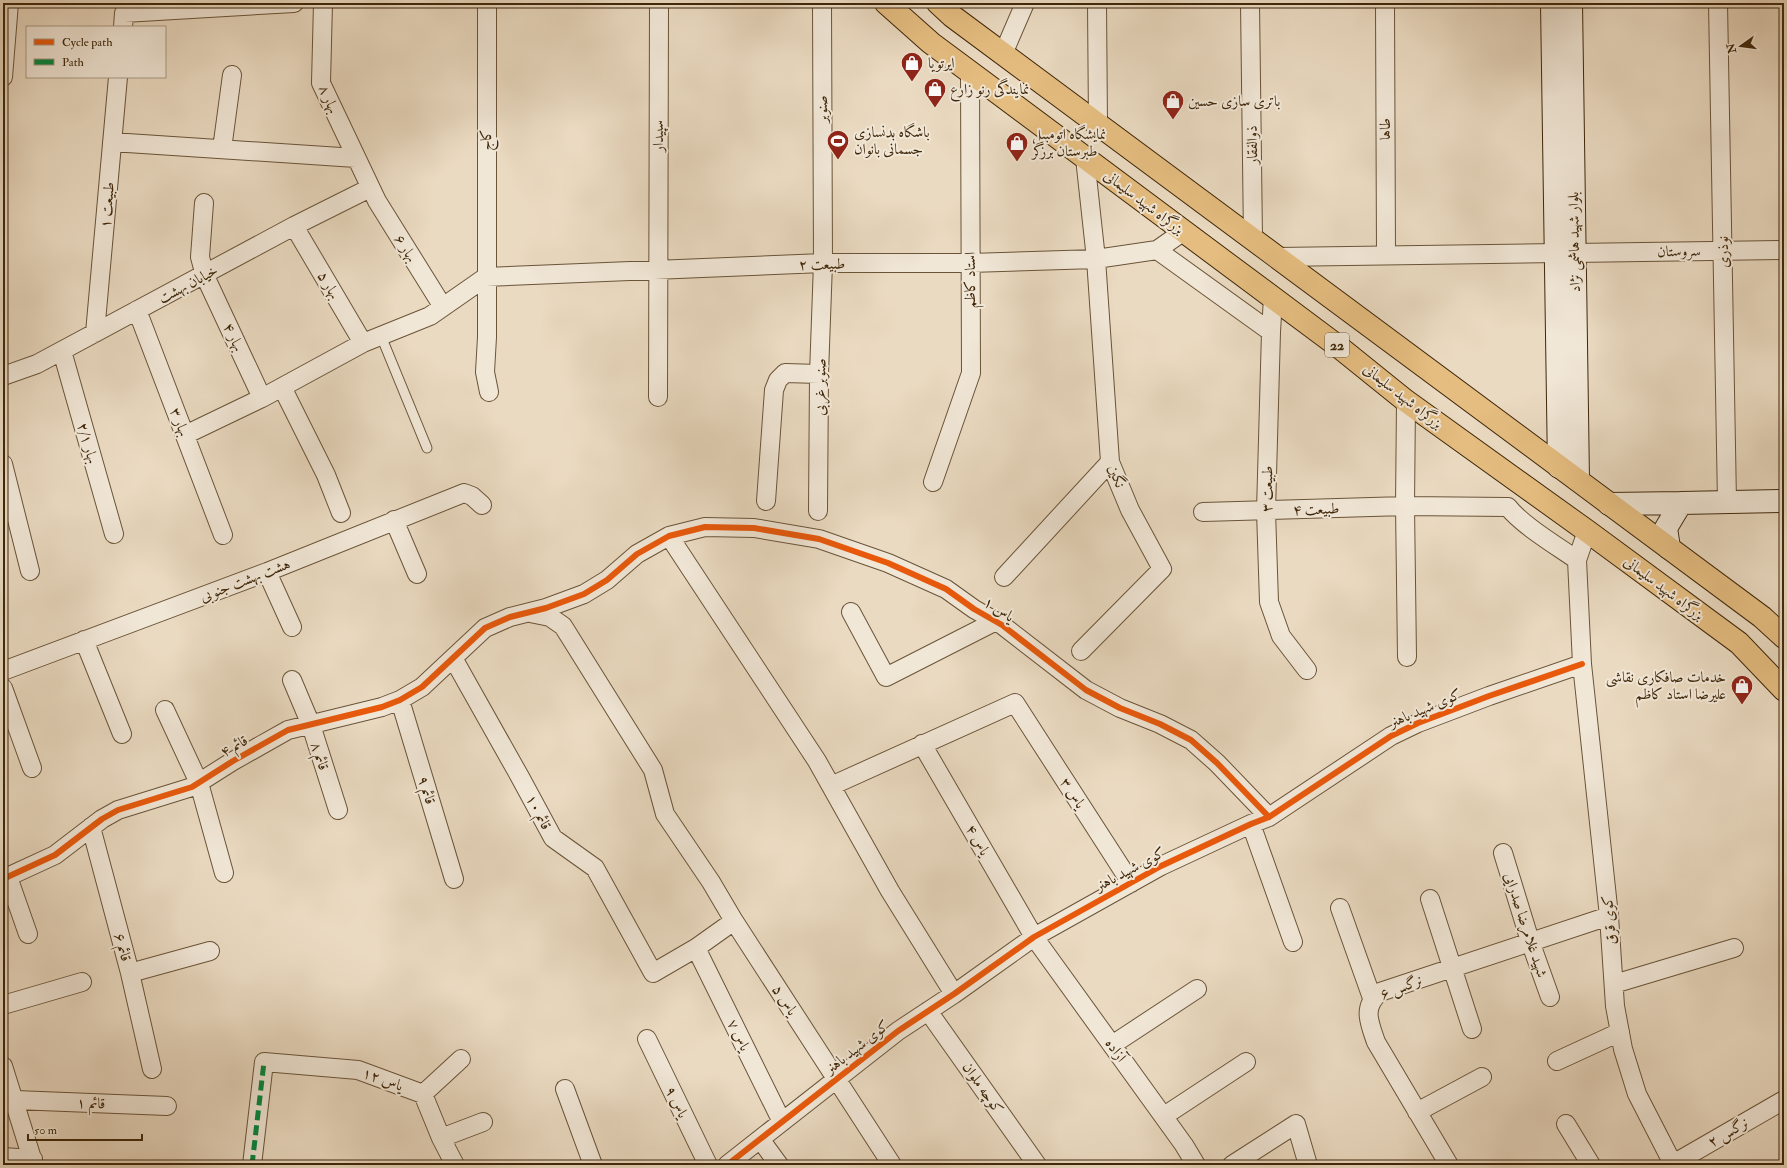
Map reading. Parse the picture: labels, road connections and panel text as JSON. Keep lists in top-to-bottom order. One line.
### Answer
{"streets":{"highway":["بزرگراه شهید سلیمانی","22"],"main road":["بلوار شهید هاشمی نژاد"],"street":["بهار ۸","صنوبر","طاها","سپیدار","کاج","ذوالفقار","طبیعت ۱","بهار ۶","سروستان","نوذری","طبیعت ۲","استاد کاظم","خیابان بهشت","بهار ۵","بهار ۴","صنوبر غربی","بهار ۳","بهار ۲/۱","نگین","طبیعت ٣","طبیعت ۴","هشت بهشت جنوبی","یاس ۱","کوی شهید باهنر","قائم ۴","قائم ۸","قائم ۹","یاس ۳","قائم ۱۰","یاس ۴","کوی قرق","شهید غلامرضا صدرایی","قائم ۶","نرگس ۶","یاس ۵","یاس ۷","آزاده","یاس ۱۲","کوچه ملوان","یاس ۹","قائم ۱","نرگس ۲"]},"crossings":[["بهار ۸","بهار ۶"],["بهار ۸","خیابان بهشت"],["صنوبر","طبیعت ۲"],["صنوبر","صنوبر غربی"],["طاها","سروستان"],["سپیدار","طبیعت ۲"],["کاج","طبیعت ۲"],["ذوالفقار","22"],["بزرگراه شهید سلیمانی","استاد کاظم"],["بزرگراه شهید سلیمانی","نگین"],["بزرگراه شهید سلیمانی","طبیعت ٣"],["طبیعت ۱","خیابان بهشت"],["بلوار شهید هاشمی نژاد","سروستان"],["بلوار شهید هاشمی نژاد","22"],["بهار ۶","خیابان بهشت"],["سروستان","نوذری"],["سروستان","22"],["طبیعت ۲","استاد کاظم"],["طبیعت ۲","صنوبر غربی"],["طبیعت ۲","نگین"],["خیابان بهشت","بهار ۵"],["خیابان بهشت","بهار ۴"],["خیابان بهشت","بهار ۳"],["خیابان بهشت","بهار ۲/۱"],["طبیعت ٣","طبیعت ۴"],["یاس ۱","کوی شهید باهنر"],["یاس ۱","قائم ۴"],["یاس ۱","یاس ۵"],["کوی شهید باهنر","یاس ۳"],["کوی شهید باهنر","یاس ۴"],["کوی شهید باهنر","کوی قرق"],["کوی شهید باهنر","یاس ۵"],["کوی شهید باهنر","یاس ۷"],["کوی شهید باهنر","آزاده"],["کوی شهید باهنر","کوچه ملوان"],["قائم ۴","قائم ۸"],["قائم ۴","قائم ۹"],["قائم ۴","قائم ۱۰"],["قائم ۴","قائم ۶"],["قائم ۴","یاس ۵"],["یاس ۳","یاس ۴"],["قائم ۱۰","یاس ۷"],["یاس ۴","آزاده"],["کوی قرق","نرگس ۶"],["کوی قرق","نرگس ۲"],["شهید غلامرضا صدرایی","نرگس ۶"]],"places":{"shop":["ایرتویا","نمایندگی رنو زارع","باتری سازی حسین","نمایشگاه اتومبیل طبرستان برزگر","خدمات صافکاری نقاشی علیرضا استاد کاظم"],"sports":["باشگاه بدنسازی جسمانی بانوان"]},"legend":["Cycle path","Path"],"scale_bar":"50 m","north":"left"}
